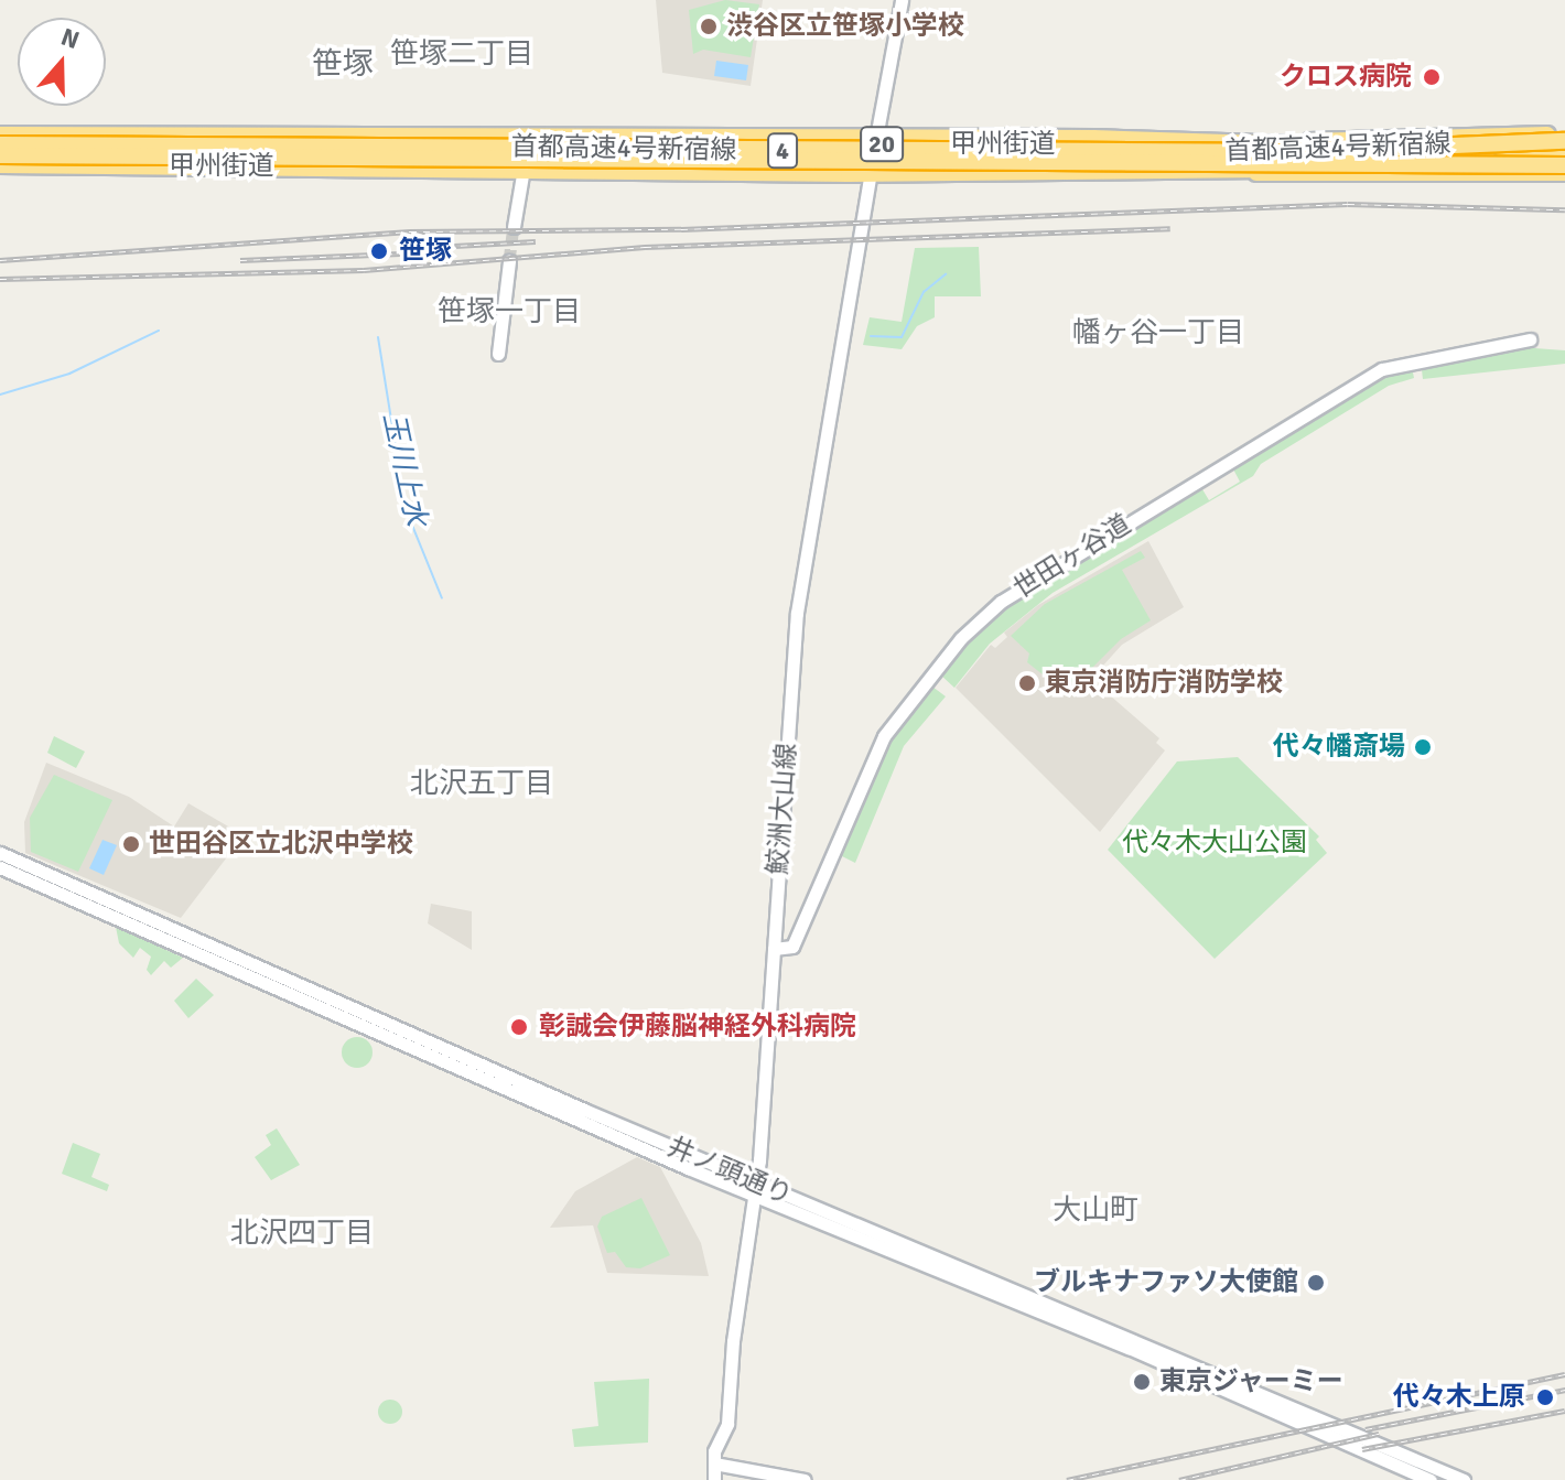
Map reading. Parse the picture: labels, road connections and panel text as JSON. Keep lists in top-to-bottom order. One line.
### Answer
{"streets":{"highway":["20","甲州街道","首都高速4号新宿線","4"],"main road":["世田ヶ谷道","鮫洲大山線","井ノ頭通り"]},"crossings":[["20","甲州街道"],["20","鮫洲大山線"],["甲州街道","首都高速4号新宿線"],["世田ヶ谷道","鮫洲大山線"],["鮫洲大山線","井ノ頭通り"]],"districts":["笹塚二丁目","笹塚","笹塚一丁目","幡ヶ谷一丁目","北沢五丁目","大山町","北沢四丁目"],"water":["玉川上水"],"parks":["代々木大山公園"],"places":["渋谷区立笹塚小学校","クロス病院","笹塚","東京消防庁消防学校","代々幡斎場","世田谷区立北沢中学校","彰誠会伊藤脳神経外科病院","ブルキナファソ大使館","東京ジャーミー","代々木上原"],"north":"top"}
